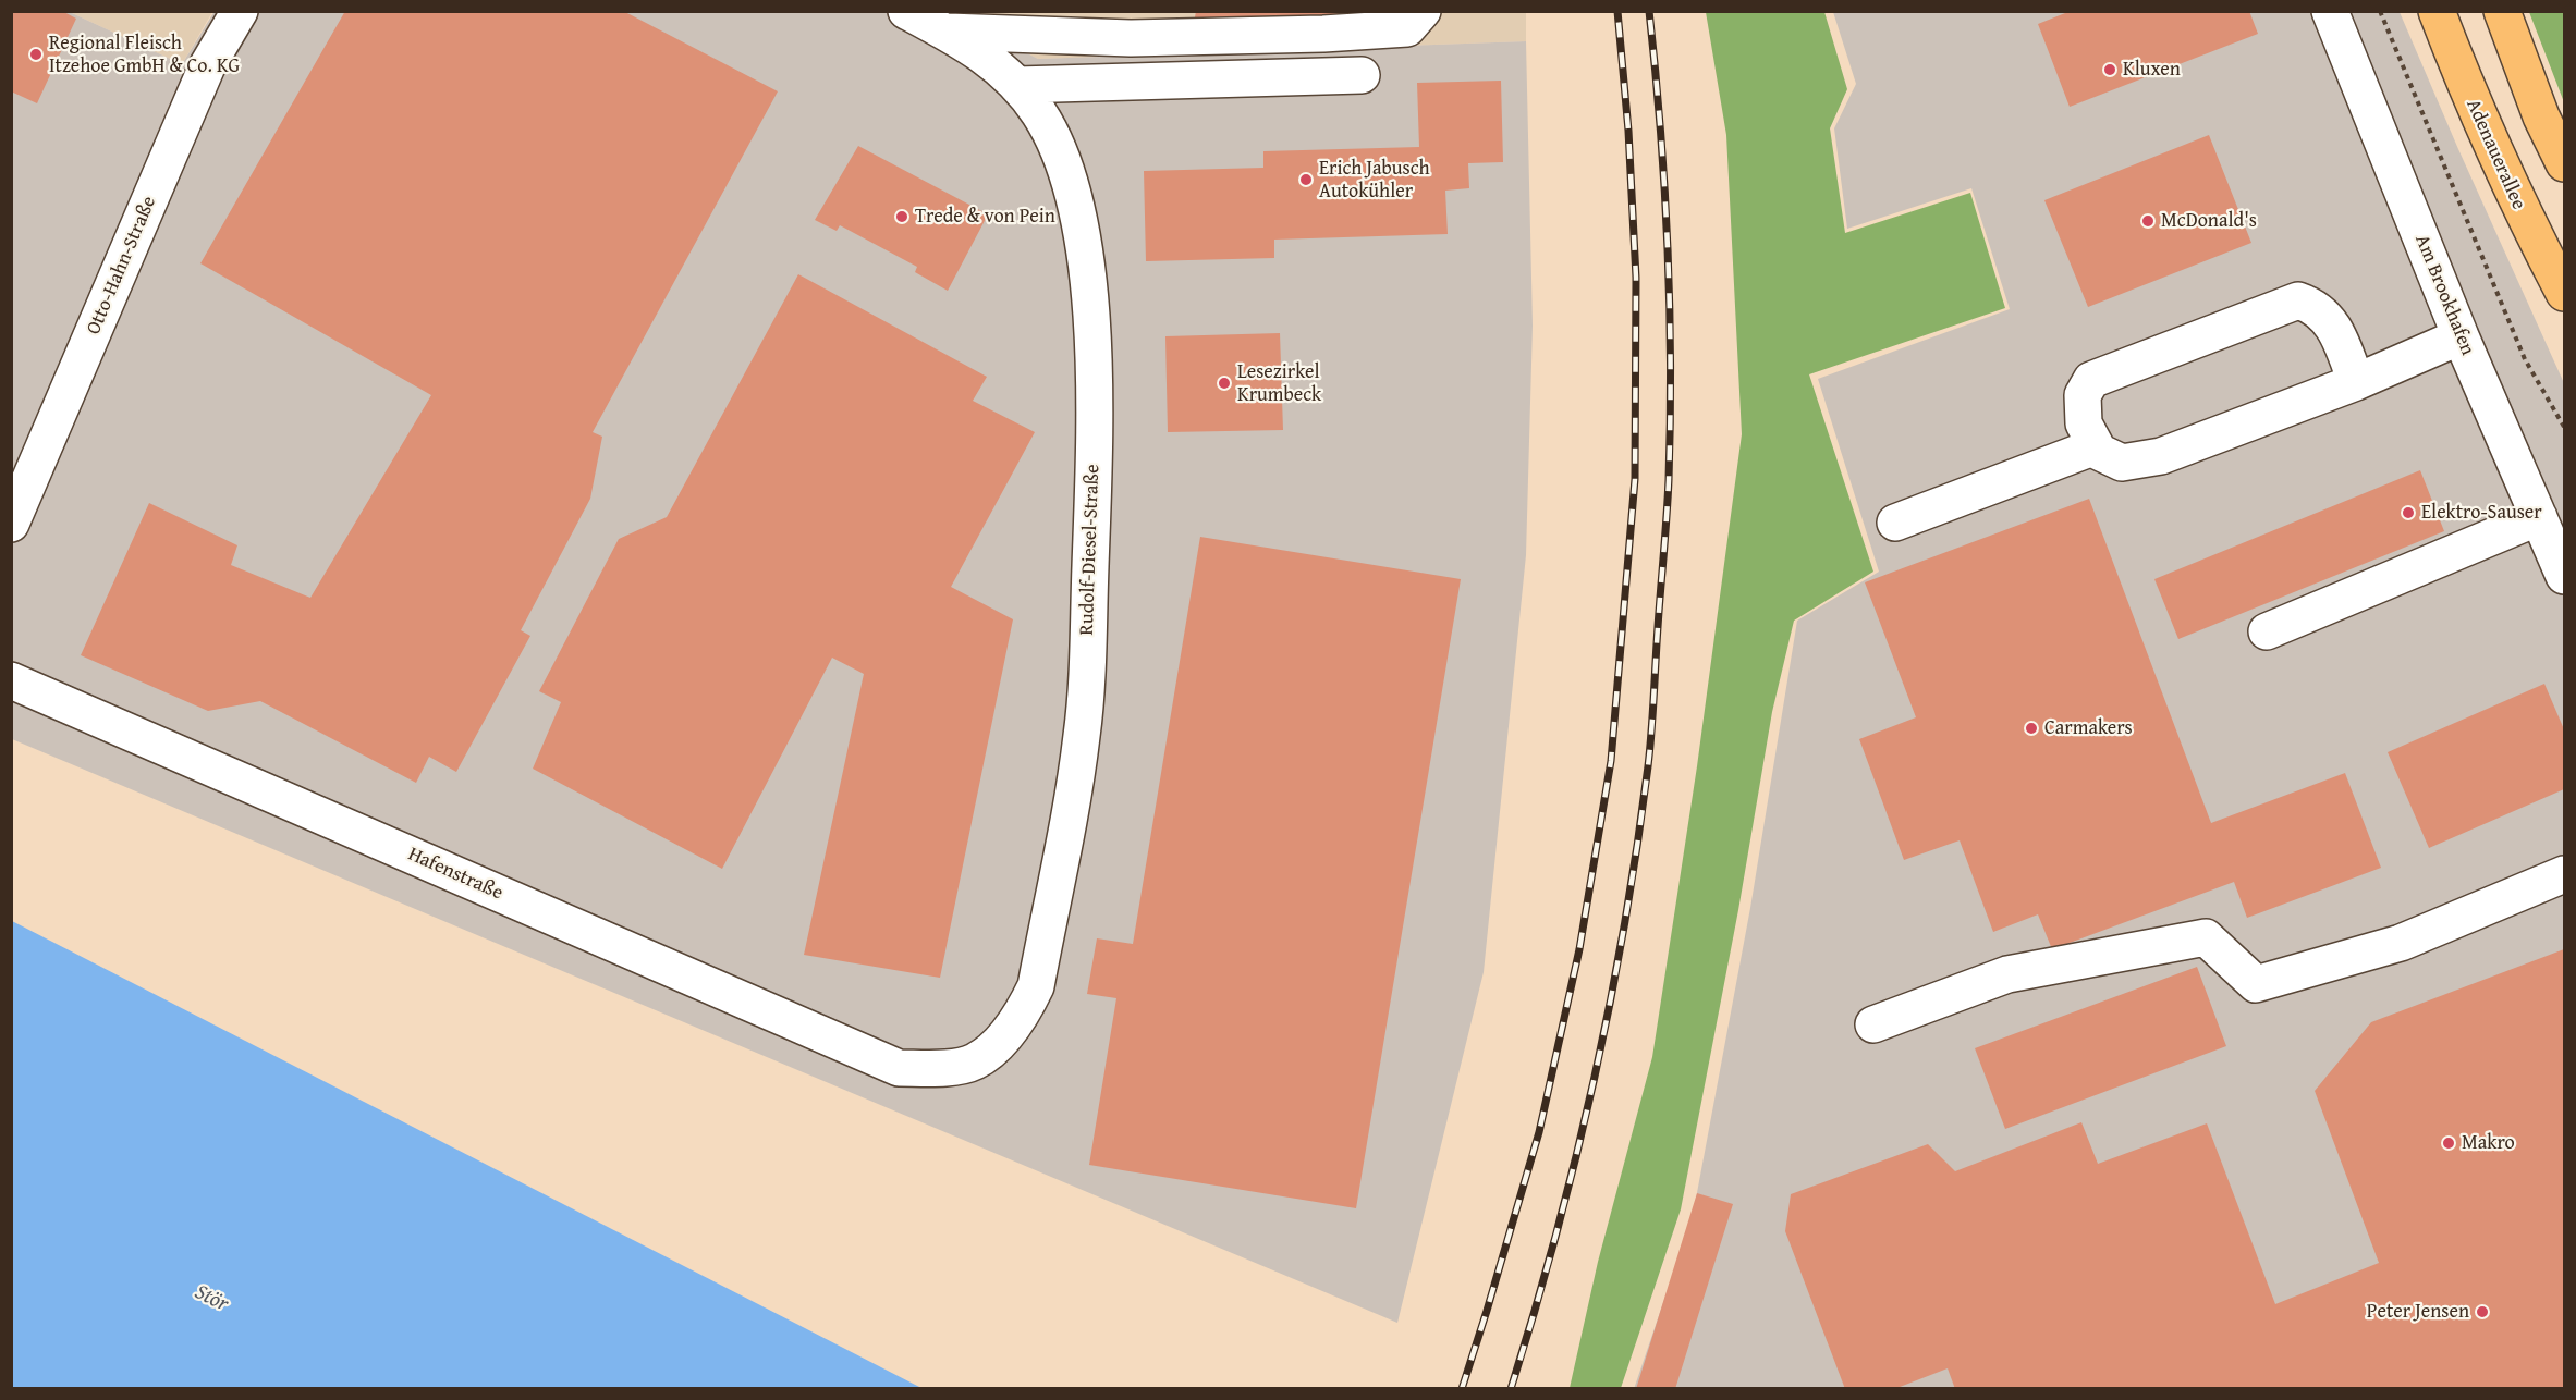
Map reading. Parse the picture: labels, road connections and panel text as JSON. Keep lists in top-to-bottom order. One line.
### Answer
{"streets":{"main road":["Adenauerallee"],"street":["Otto-Hahn-Straße","Am Brookhafen","Rudolf-Diesel-Straße","Hafenstraße"]},"crossings":[["Rudolf-Diesel-Straße","Hafenstraße"]],"water":["Stör"],"places":["Regional Fleisch Itzehoe GmbH & Co. KG","Kluxen","Erich Jabusch Autokühler","Trede & von Pein","McDonald's","Lesezirkel Krumbeck","Elektro-Sauser","Carmakers","Makro","Peter Jensen"]}
